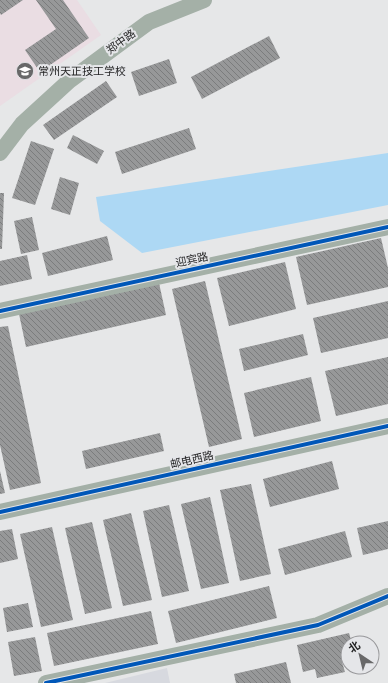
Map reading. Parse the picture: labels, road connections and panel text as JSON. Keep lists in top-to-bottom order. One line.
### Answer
{"streets":{"street":["郑中路","迎宾路","邮电西路"]},"places":{"school or university":["常州天正技工学校"]},"north":"top left"}
